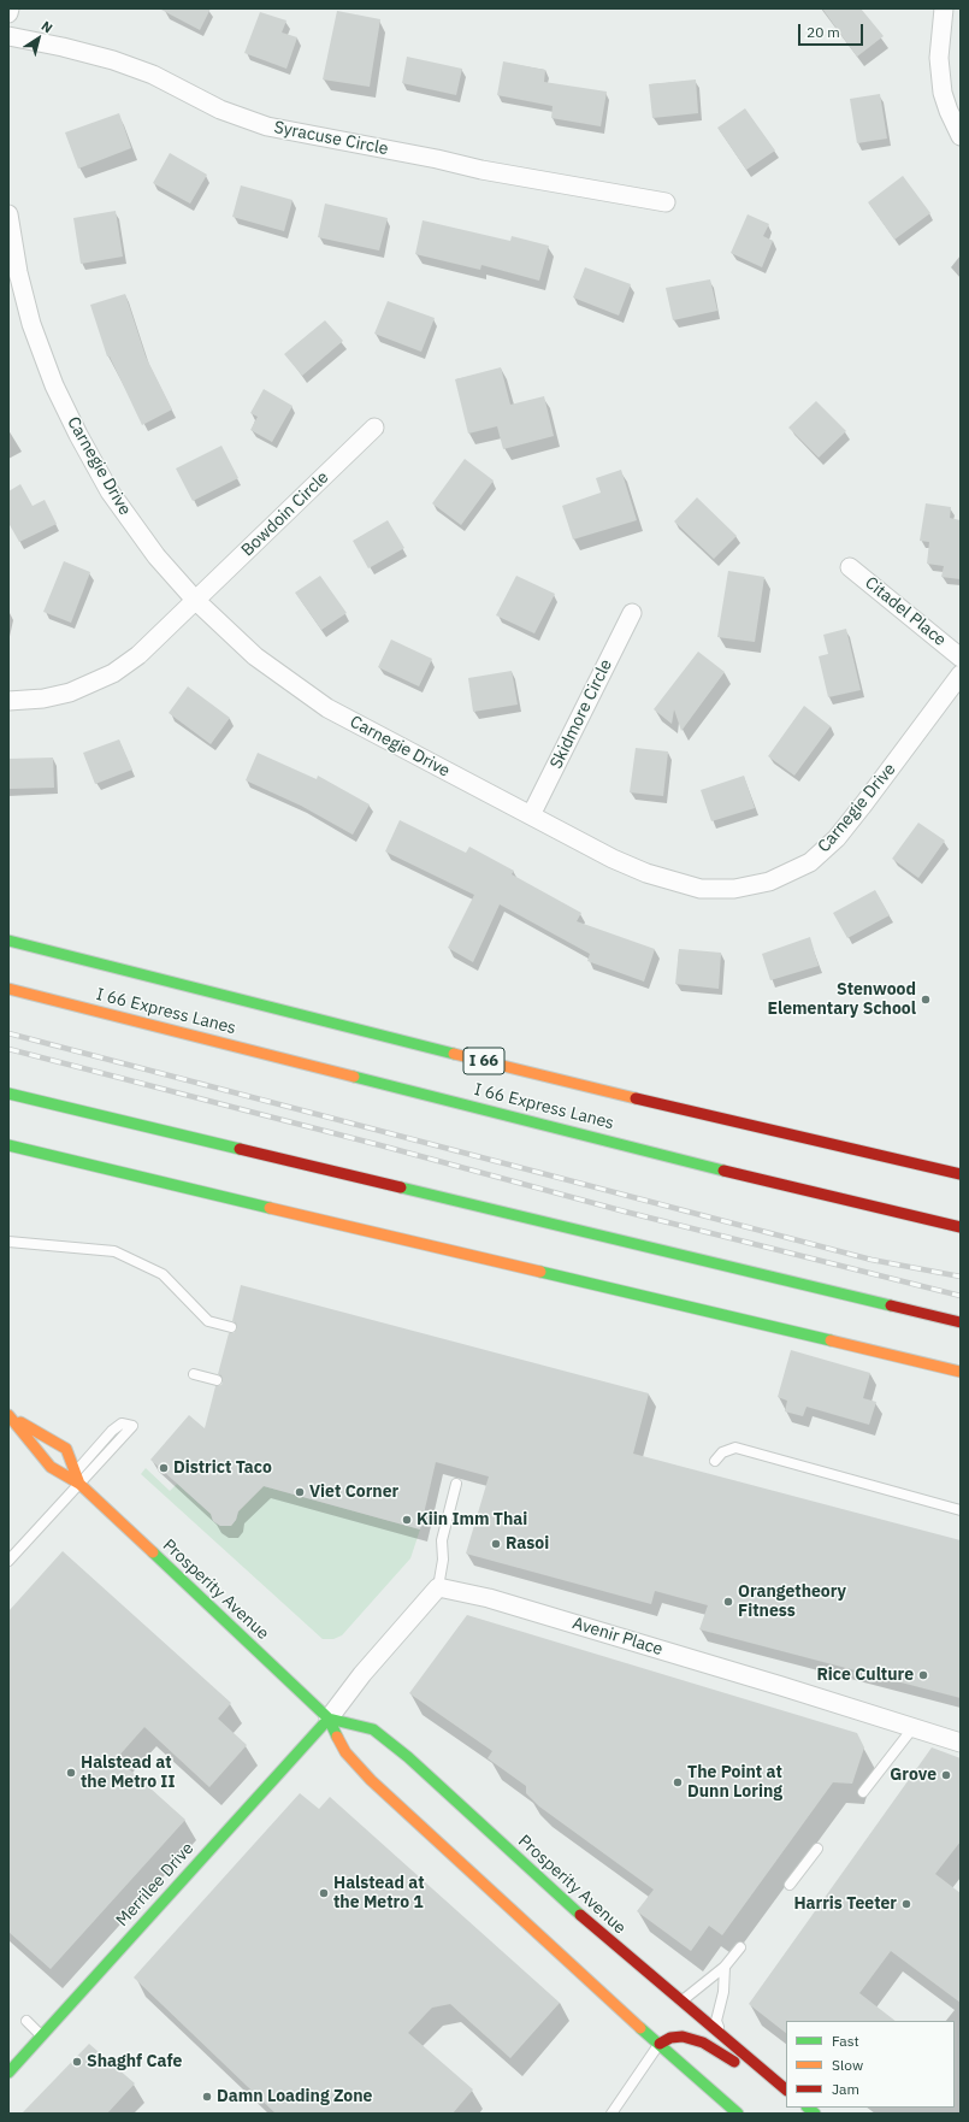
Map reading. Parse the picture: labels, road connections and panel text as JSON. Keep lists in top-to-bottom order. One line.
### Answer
{"streets":{"main road":["I 66 Express Lanes","I 66","Prosperity Avenue","Merrilee Drive"],"street":["Syracuse Circle","Carnegie Drive","Bowdoin Circle","Citadel Place","Skidmore Circle","Avenir Place"]},"crossings":[["Carnegie Drive","Bowdoin Circle"],["Carnegie Drive","Skidmore Circle"],["Prosperity Avenue","Merrilee Drive"]],"places":["Stenwood Elementary School","District Taco","Viet Corner","Kiin Imm Thai","Rasoi","Orangetheory Fitness","Rice Culture","Halstead at the Metro II","Grove","The Point at Dunn Loring","Halstead at the Metro 1","Harris Teeter","Shaghf Cafe","Damn Loading Zone"],"legend":["Fast","Slow","Jam"],"scale_bar":"20 m","north":"top right"}
